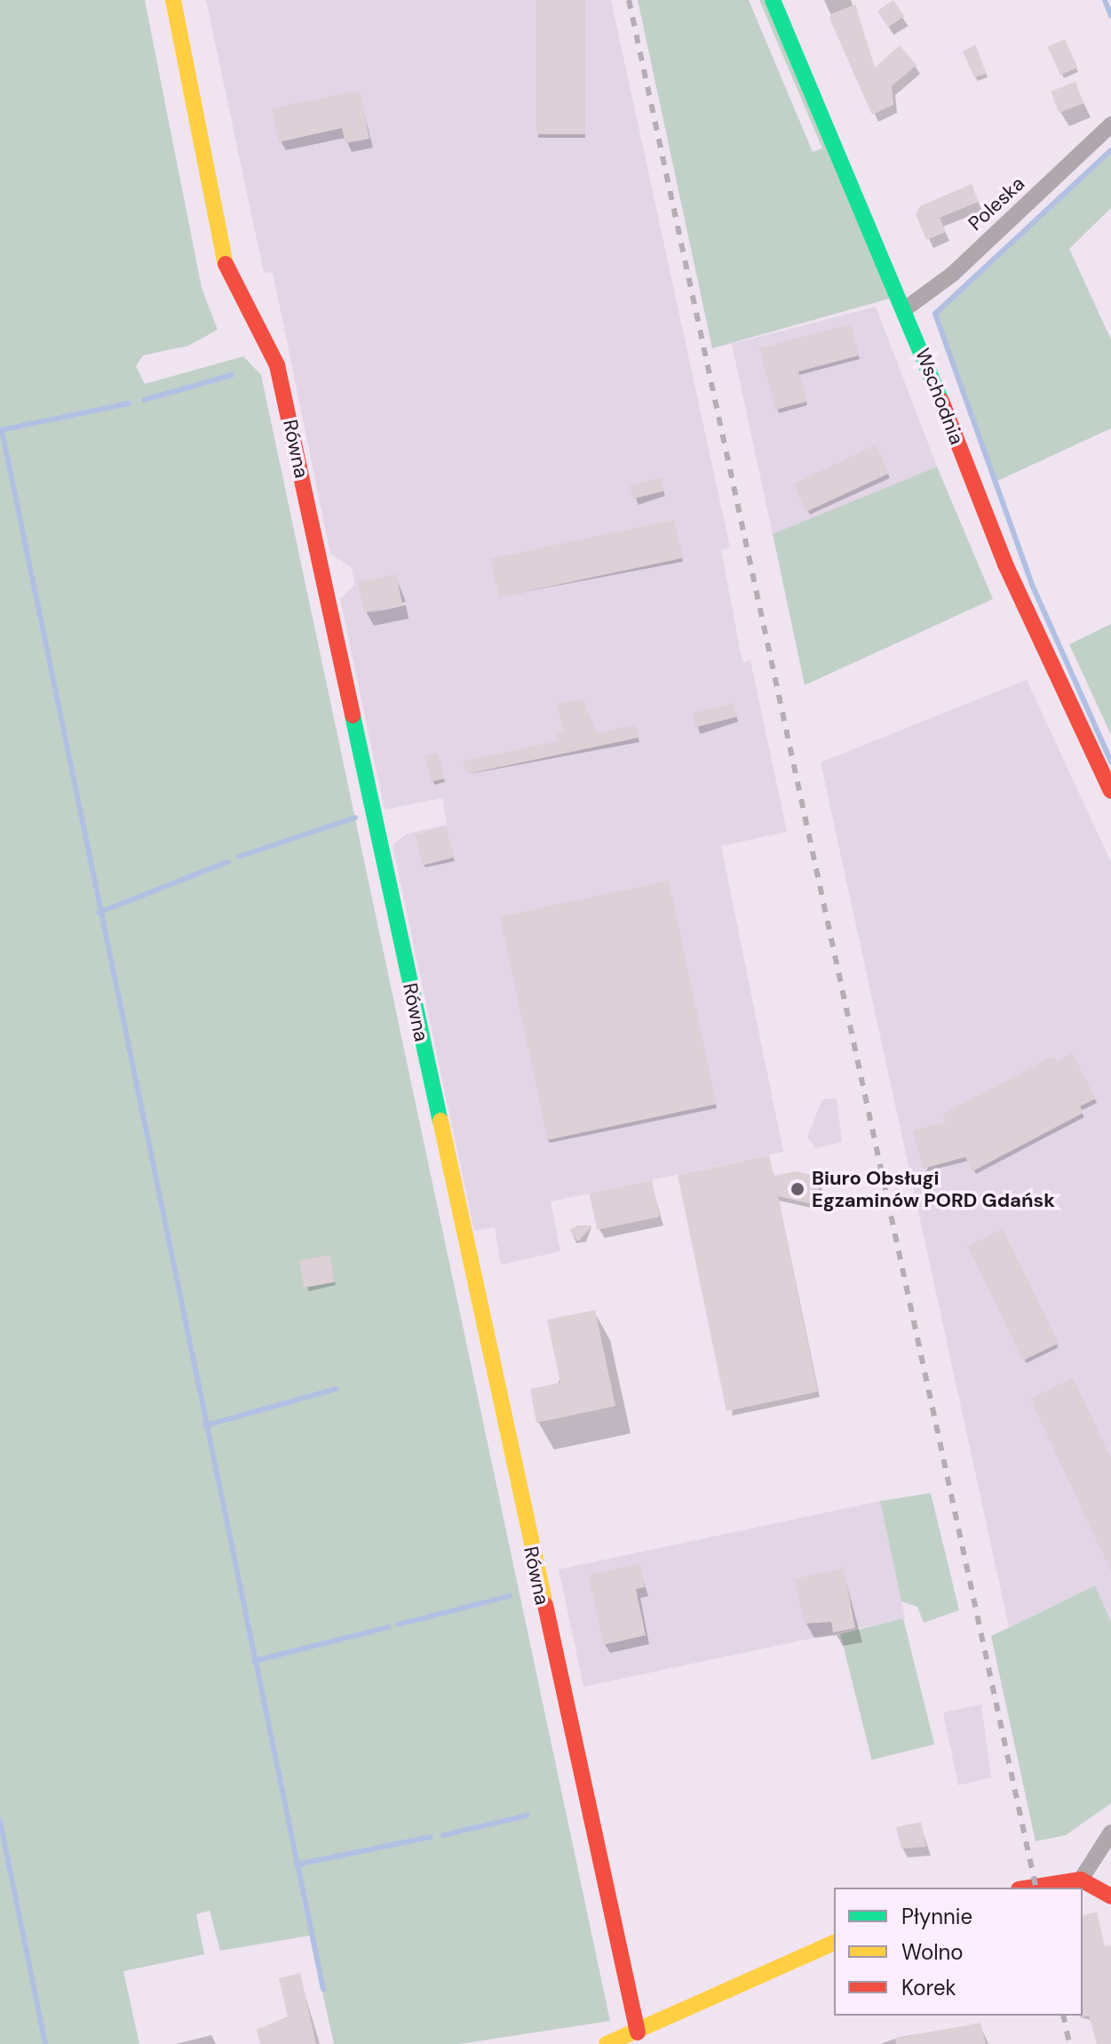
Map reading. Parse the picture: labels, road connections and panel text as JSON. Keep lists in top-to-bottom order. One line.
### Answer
{"streets":{"street":["Poleska","Wschodnia","Równa"]},"crossings":[["Poleska","Wschodnia"]],"places":["Biuro Obsługi Egzaminów PORD Gdańsk"],"legend":["Płynnie","Wolno","Korek"]}
